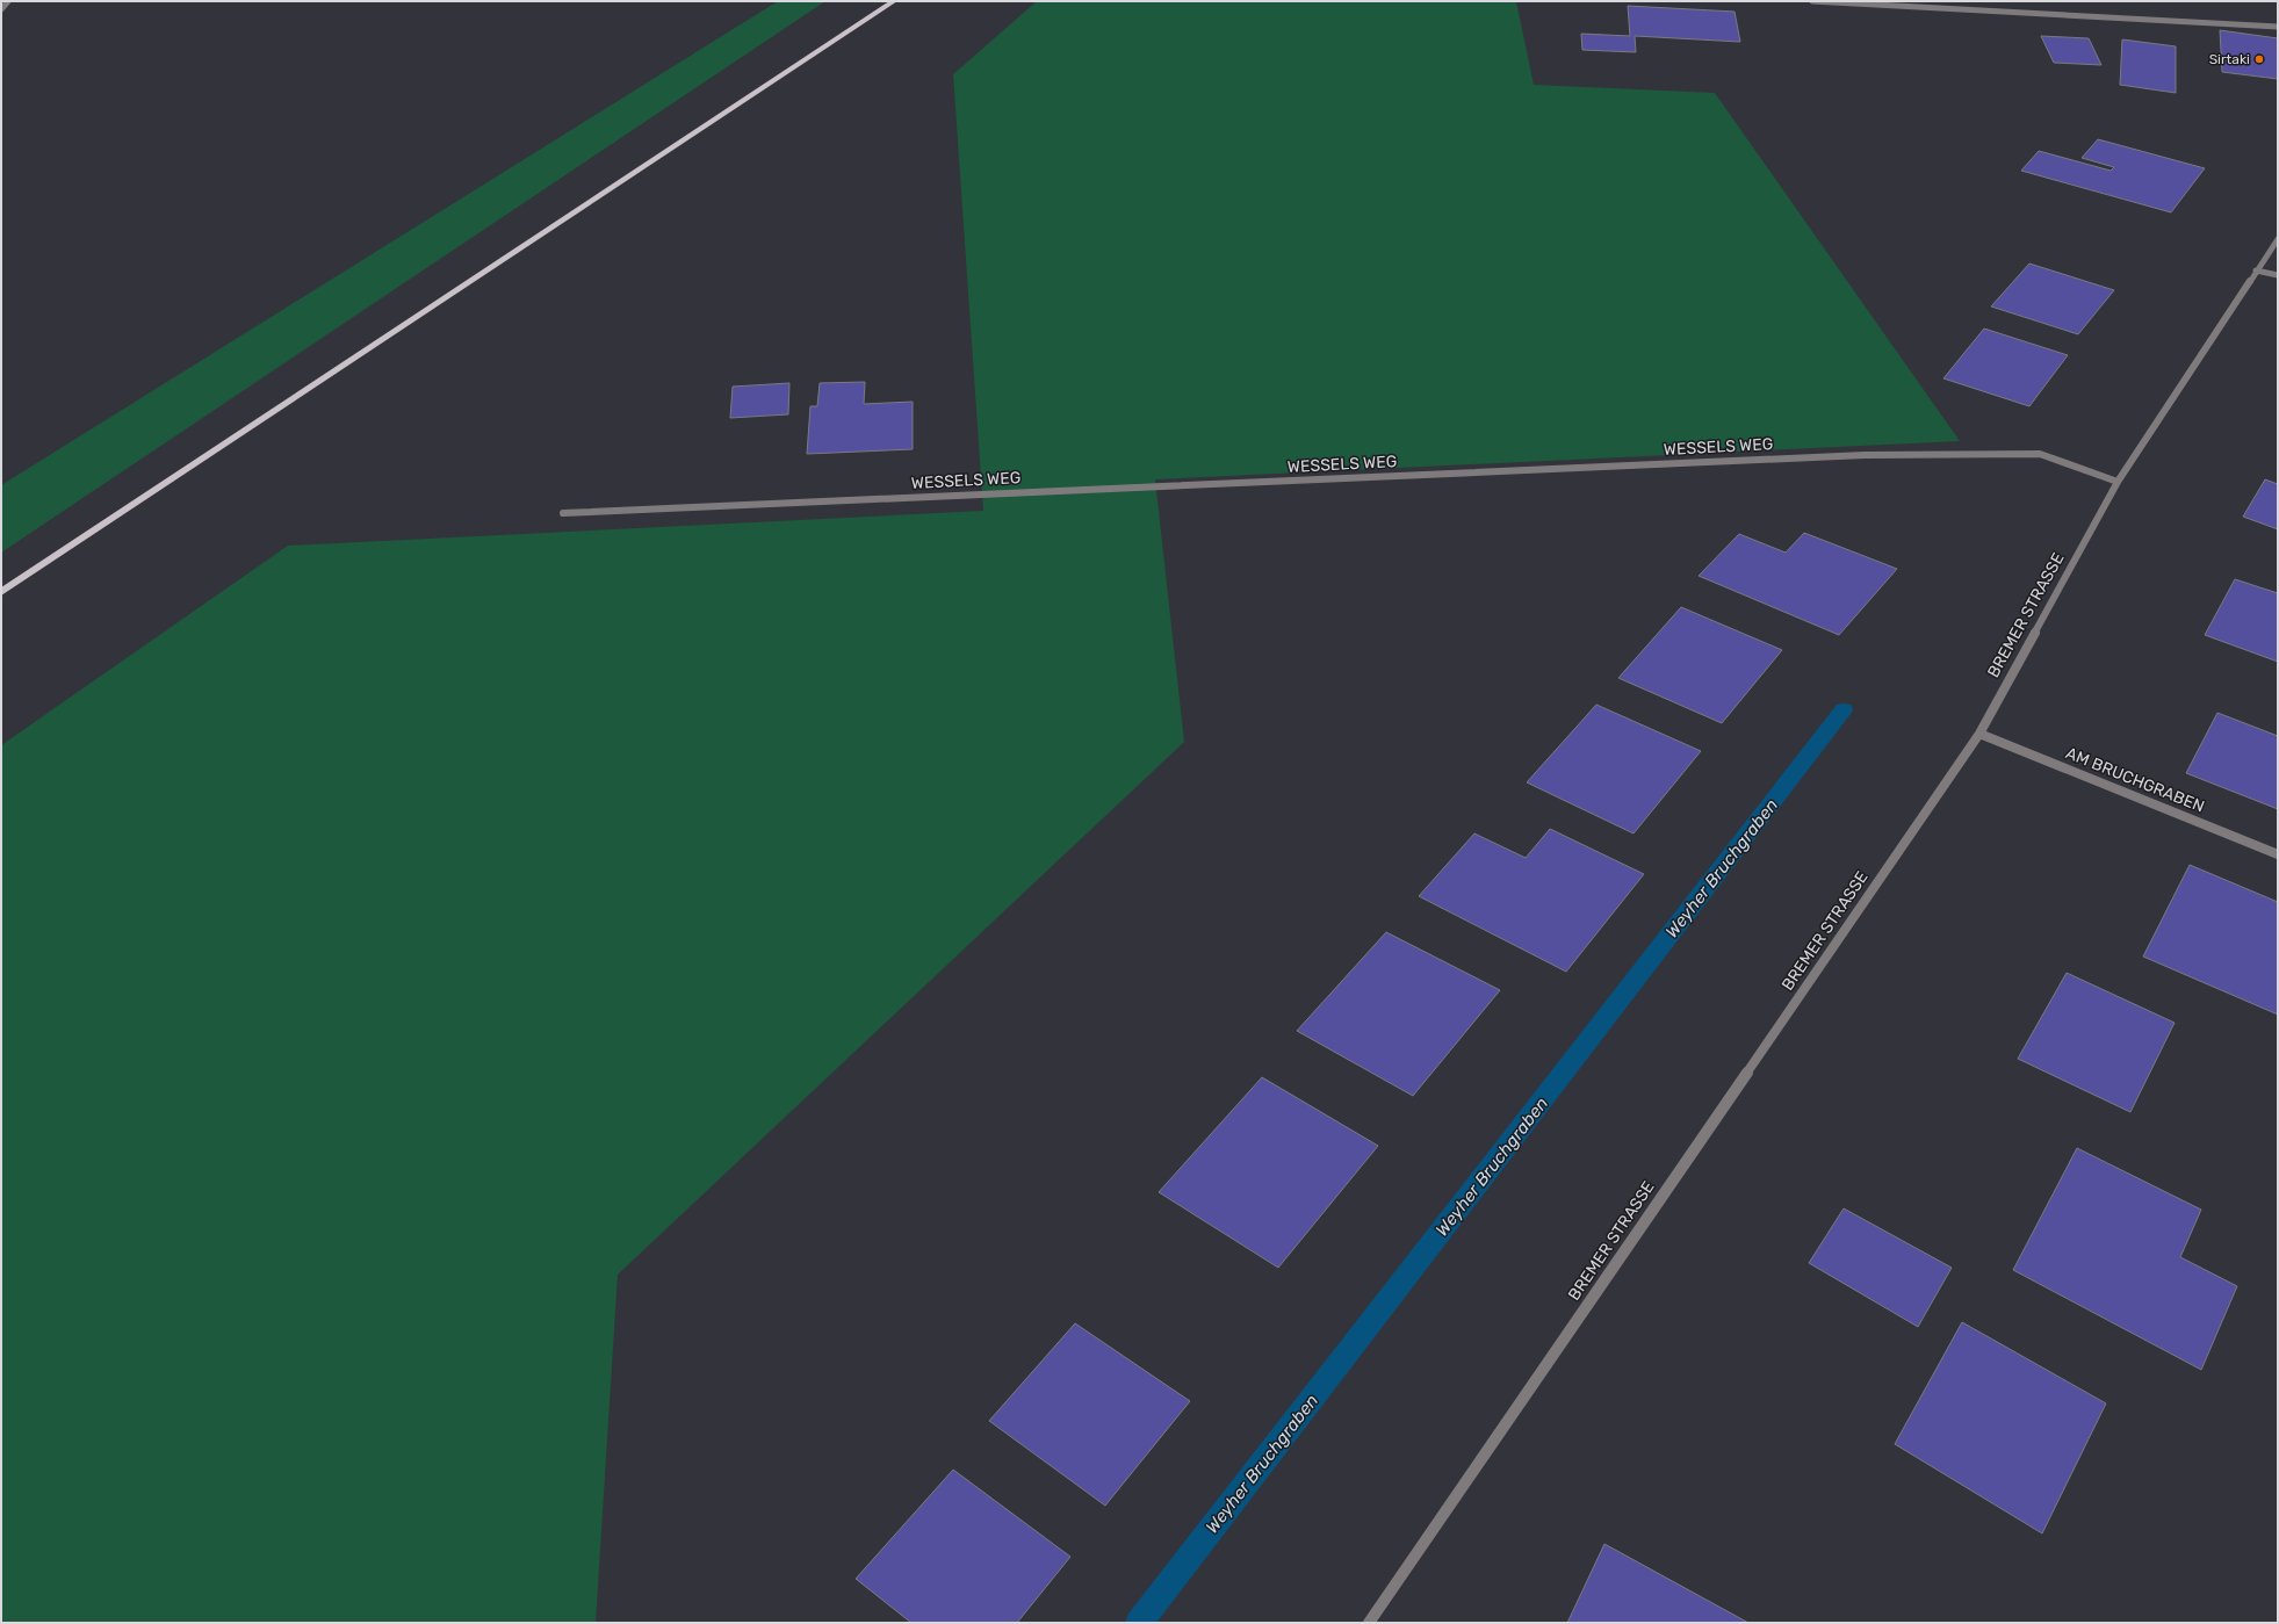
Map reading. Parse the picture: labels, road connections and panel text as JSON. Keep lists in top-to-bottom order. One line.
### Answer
{"streets":{"street":["WESSELS WEG","BREMER STRASSE","AM BRUCHGRABEN"]},"crossings":[["WESSELS WEG","BREMER STRASSE"],["BREMER STRASSE","AM BRUCHGRABEN"]],"water":["Weyher Bruchgraben"],"places":["Sirtaki"]}
